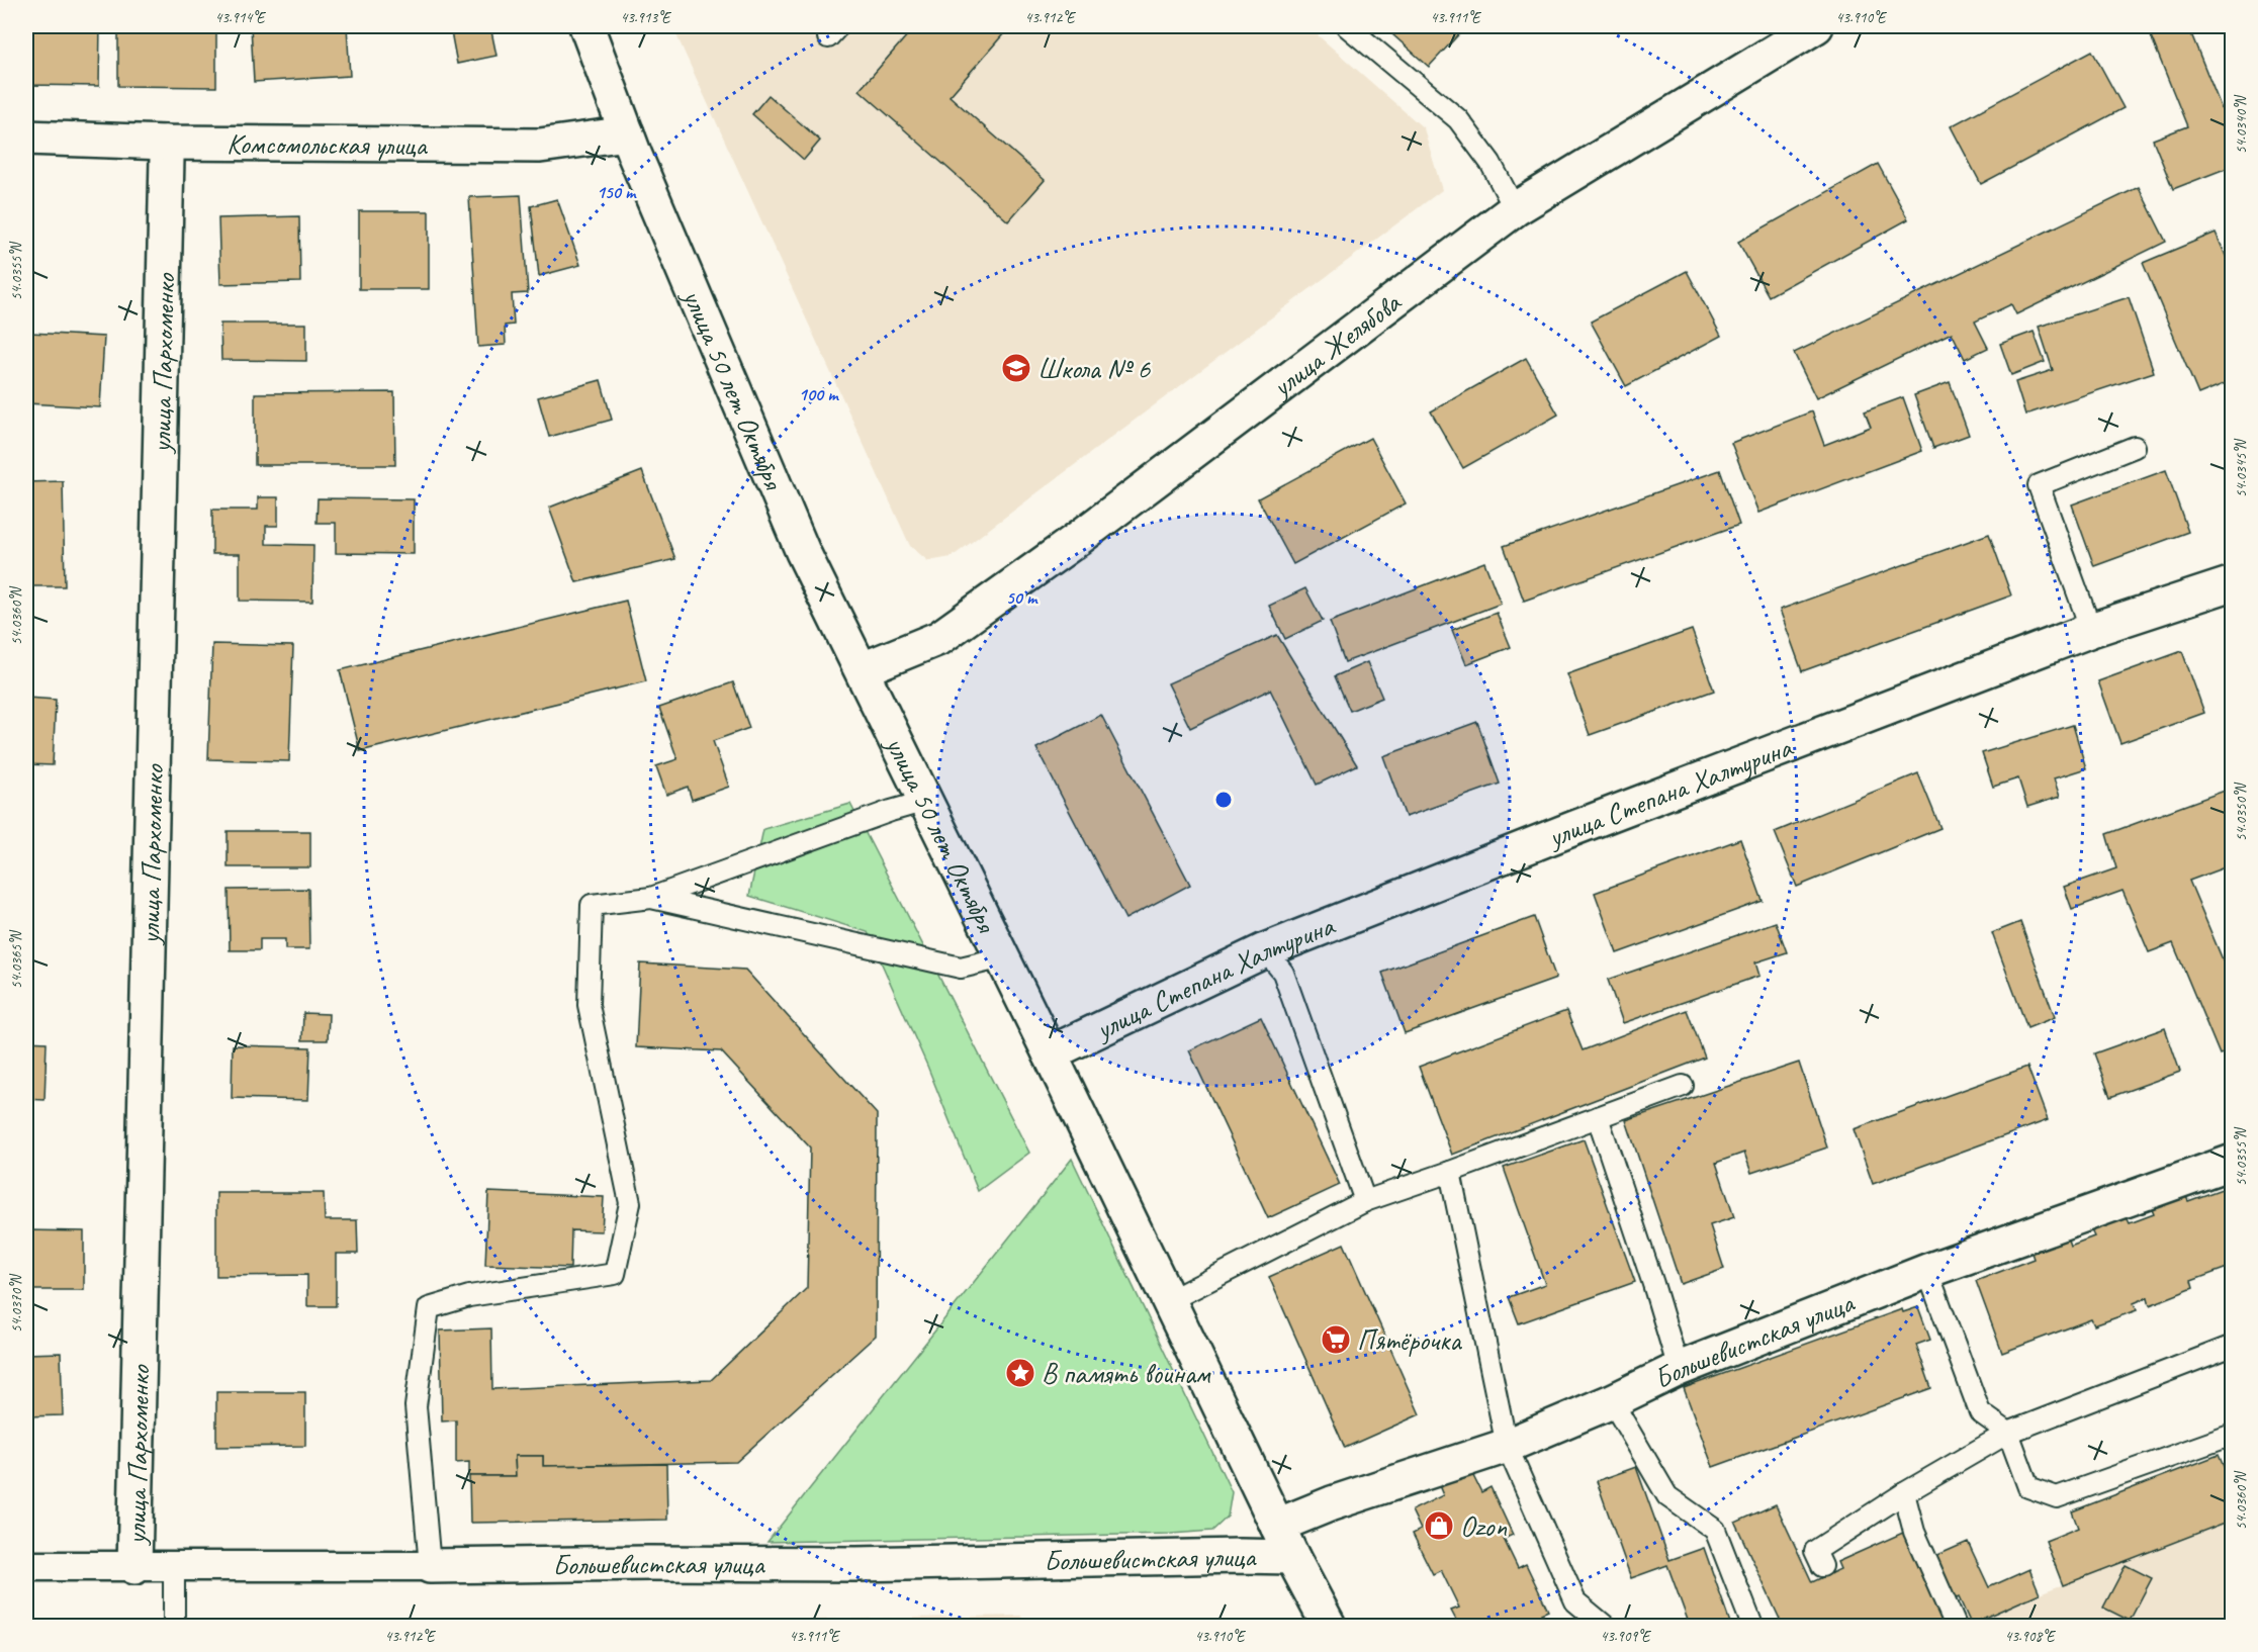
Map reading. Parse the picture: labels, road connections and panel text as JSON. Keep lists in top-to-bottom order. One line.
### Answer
{"streets":{"street":["Комсомольская улица","улица Желябова","улица Пархоменко","улица 50 лет Октября","улица Степана Халтурина","Большевистская улица"]},"crossings":[["Комсомольская улица","улица Пархоменко"],["Комсомольская улица","улица 50 лет Октября"],["улица Желябова","улица 50 лет Октября"],["улица Пархоменко","Большевистская улица"],["улица 50 лет Октября","улица Степана Халтурина"],["улица 50 лет Октября","Большевистская улица"]],"places":{"school or university":["Школа № 6"],"supermarket":["Пятёрочка"],"place":["В память воинам"],"shop":["Ozon"]},"coordinates":["43.914°E","43.913°E","43.912°E","43.911°E","43.910°E","54.0340°N","54.0355°N","54.0345°N","54.0360°N","54.0350°N","54.0365°N","54.0370°N","43.909°E","43.908°E"],"rings":["150 m","100 m","50 m"]}
